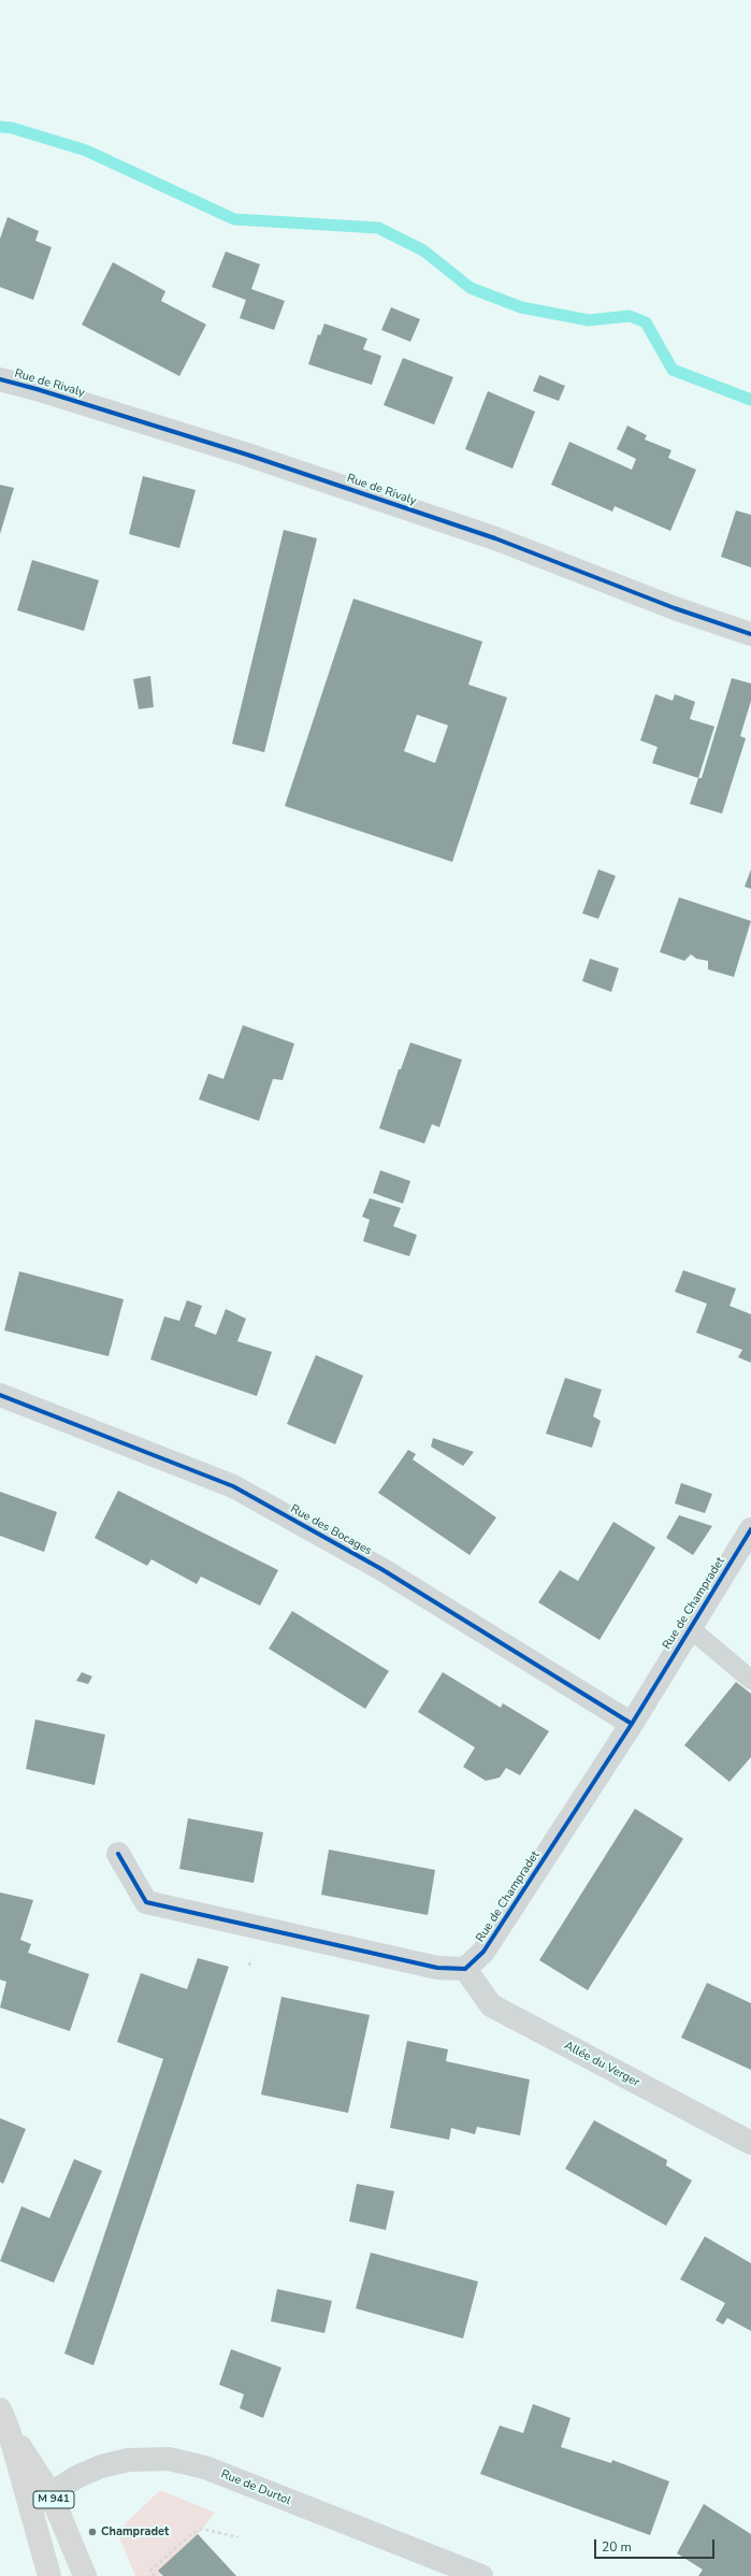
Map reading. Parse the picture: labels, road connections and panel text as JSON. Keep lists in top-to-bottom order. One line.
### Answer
{"streets":{"main road":["M 941"],"street":["Rue de Rivaly","Rue des Bocages","Rue de Champradet","Allée du Verger","Rue de Durtol"]},"crossings":[["Rue des Bocages","Rue de Champradet"],["Rue de Champradet","Allée du Verger"],["Rue de Durtol","M 941"]],"places":["Champradet"],"scale_bar":"20 m"}
